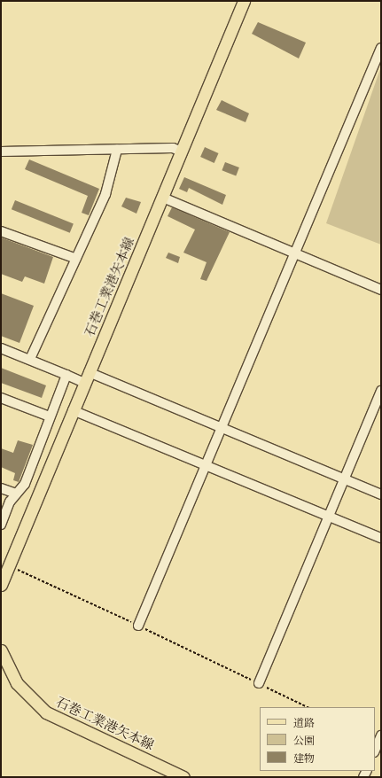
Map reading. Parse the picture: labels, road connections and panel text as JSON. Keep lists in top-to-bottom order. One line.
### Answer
{"streets":{"main road":["石巻工業港矢本線"]},"legend":["道路","公園","建物"]}
